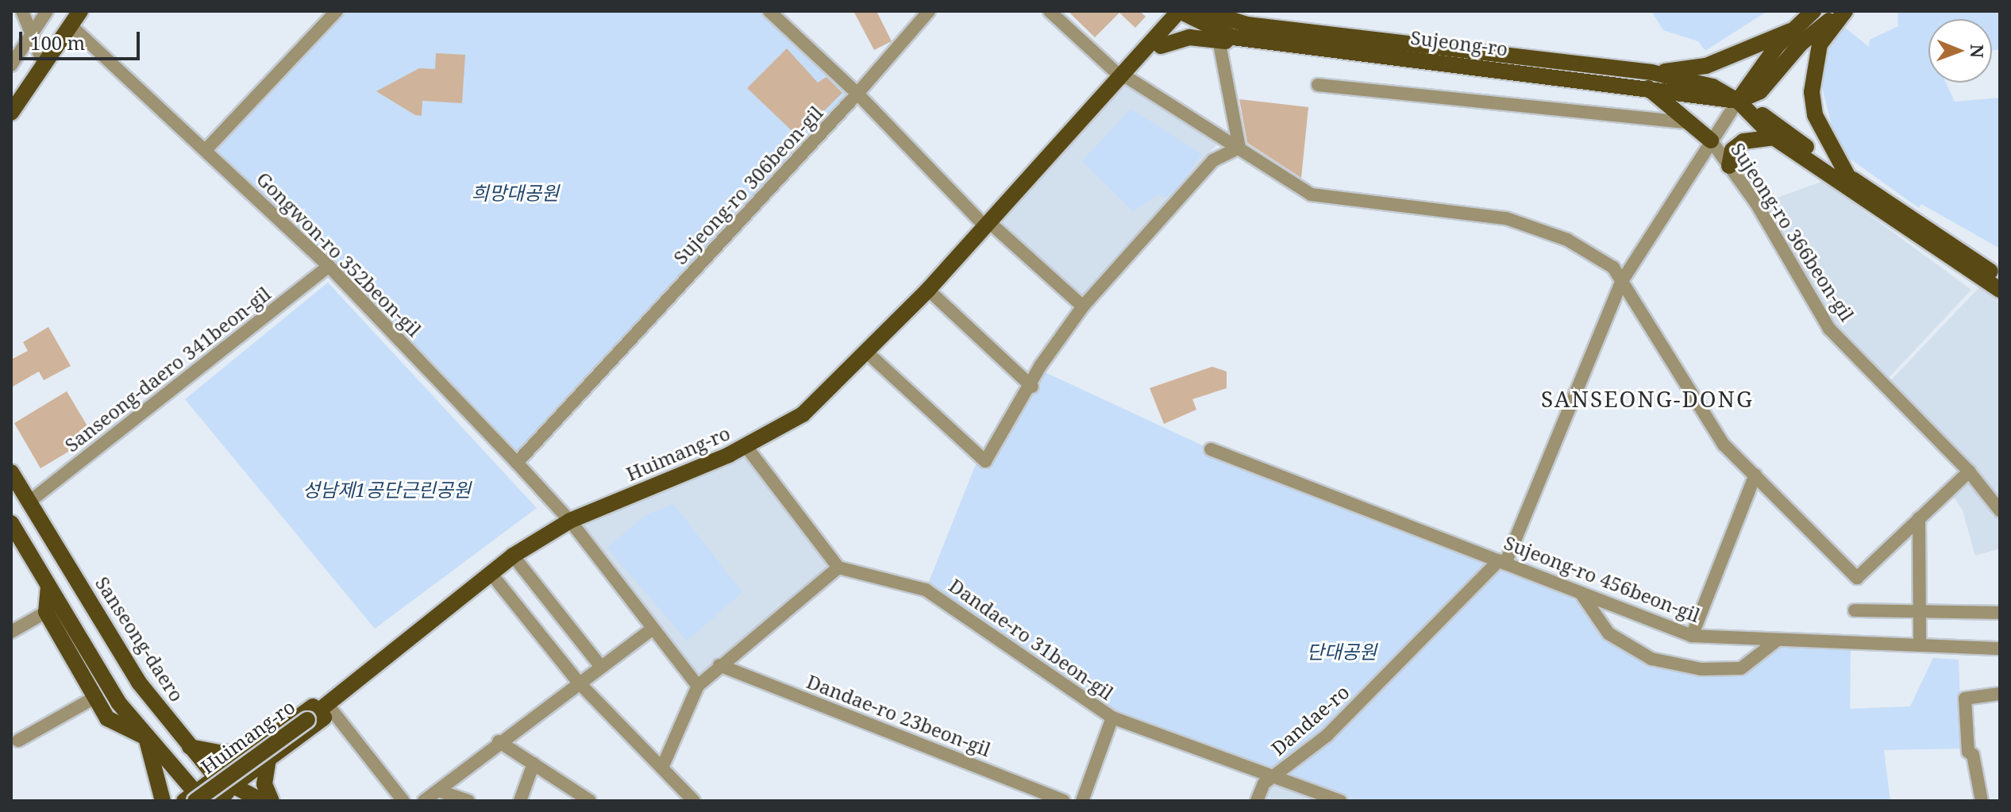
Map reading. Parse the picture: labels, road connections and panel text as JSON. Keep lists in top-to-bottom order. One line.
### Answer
{"streets":{"main road":["Sujeong-ro","Huimang-ro","Sanseong-daero"],"street":["Sujeong-ro 306beon-gil","Sujeong-ro 366beon-gil","Gongwon-ro 352beon-gil","Sanseong-daero 341beon-gil","Sujeong-ro 456beon-gil","Dandae-ro 31beon-gil","Dandae-ro 23beon-gil","Dandae-ro"]},"crossings":[["Sujeong-ro","Huimang-ro"],["Sujeong-ro 306beon-gil","Gongwon-ro 352beon-gil"],["Gongwon-ro 352beon-gil","Sanseong-daero 341beon-gil"],["Gongwon-ro 352beon-gil","Huimang-ro"],["Sanseong-daero 341beon-gil","Sanseong-daero"],["Sujeong-ro 456beon-gil","Dandae-ro"],["Dandae-ro 31beon-gil","Dandae-ro"]],"districts":["SANSEONG-DONG"],"parks":["희망대공원","성남제1공단근린공원","단대공원"],"scale_bar":"100 m","north":"right"}
